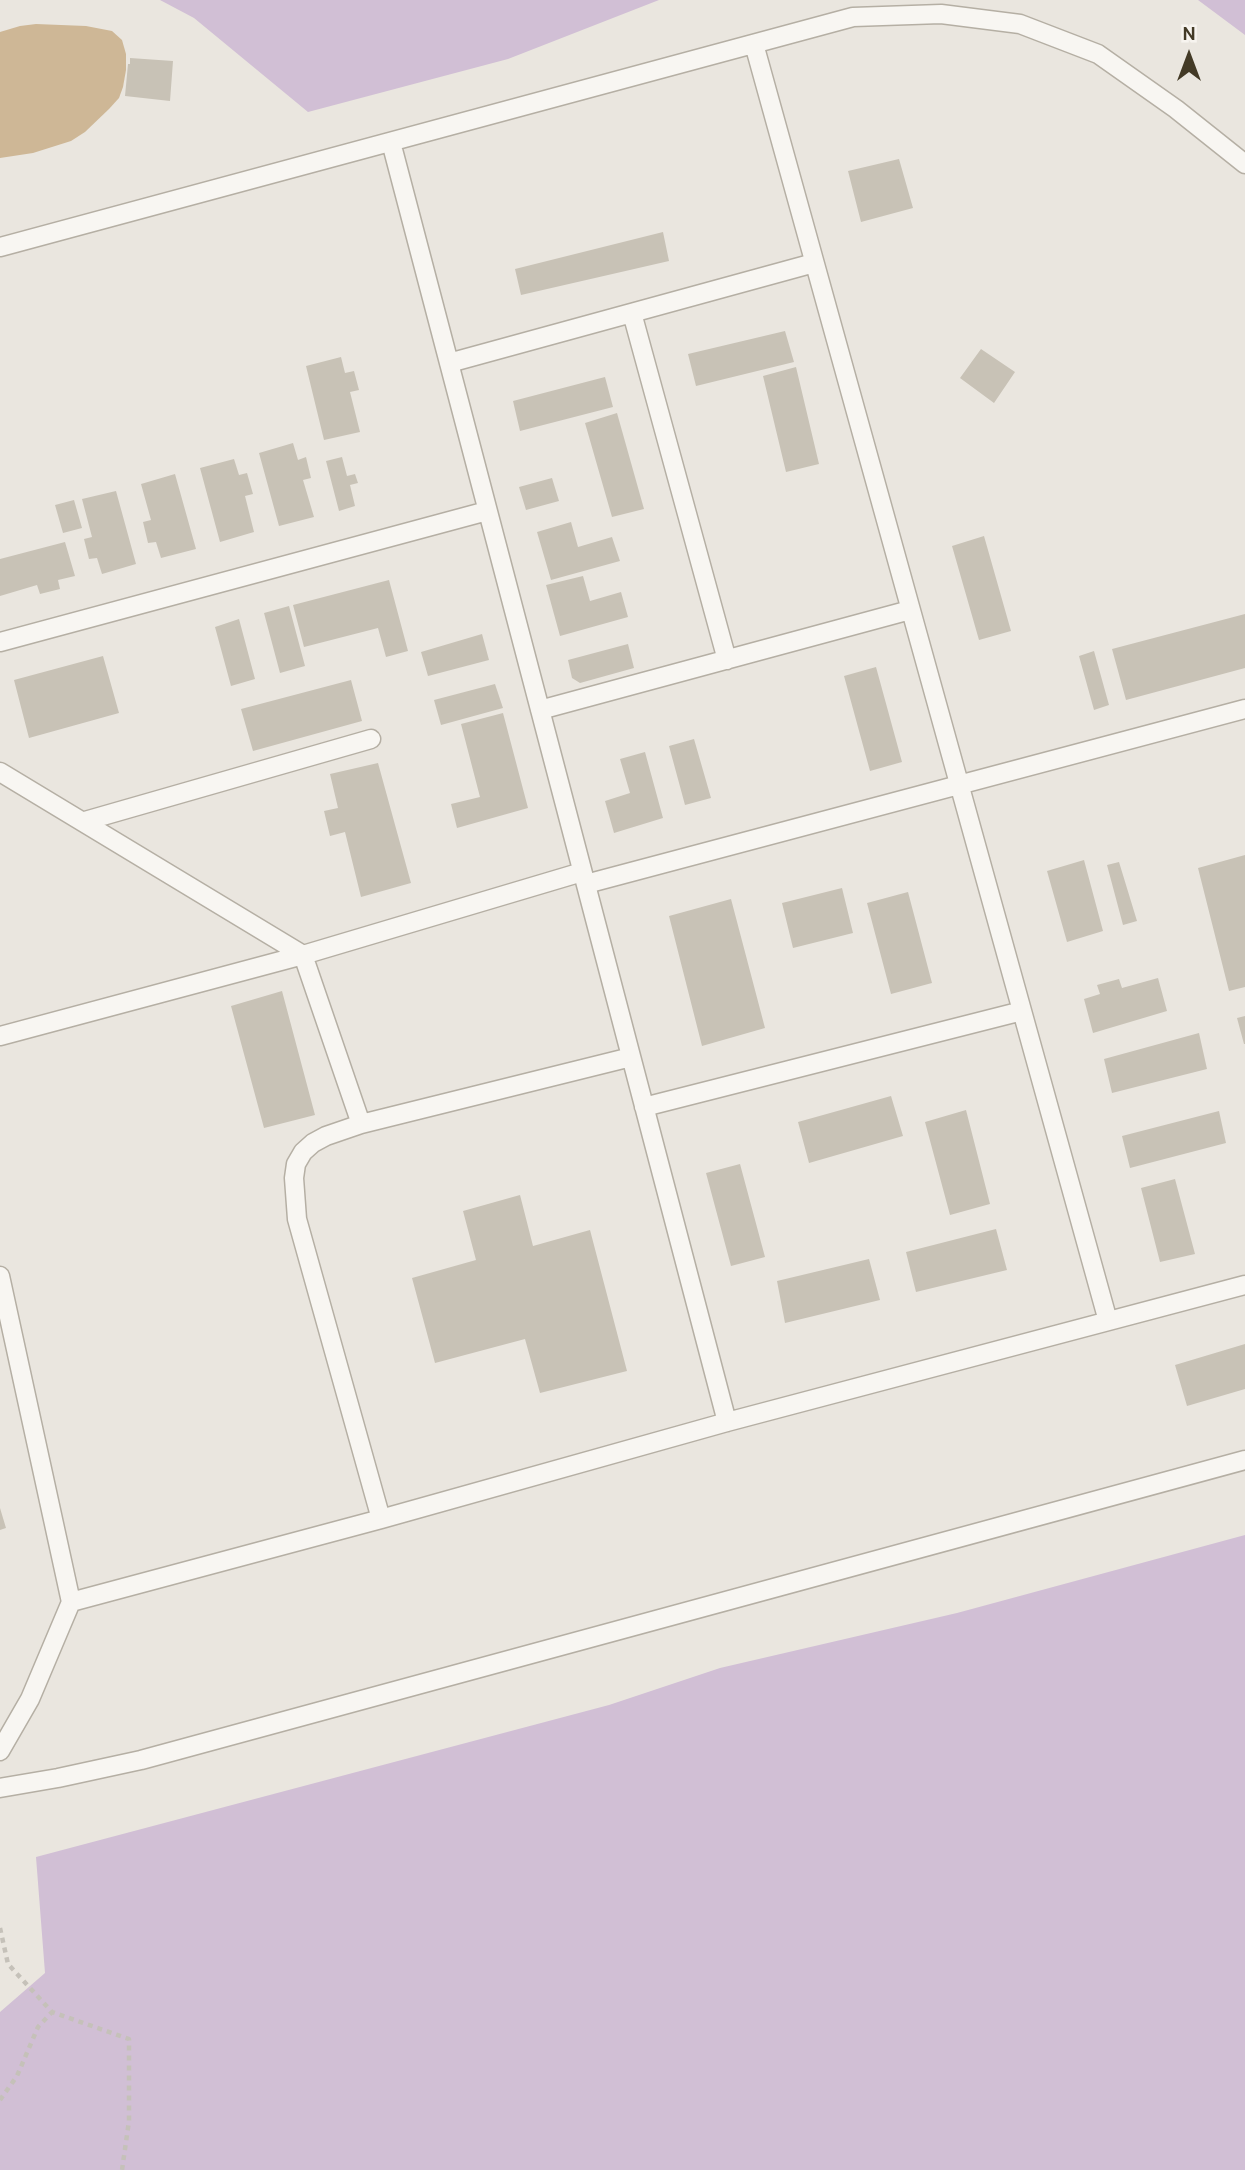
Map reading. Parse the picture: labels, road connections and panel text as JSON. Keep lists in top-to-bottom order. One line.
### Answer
{"north":"top"}
